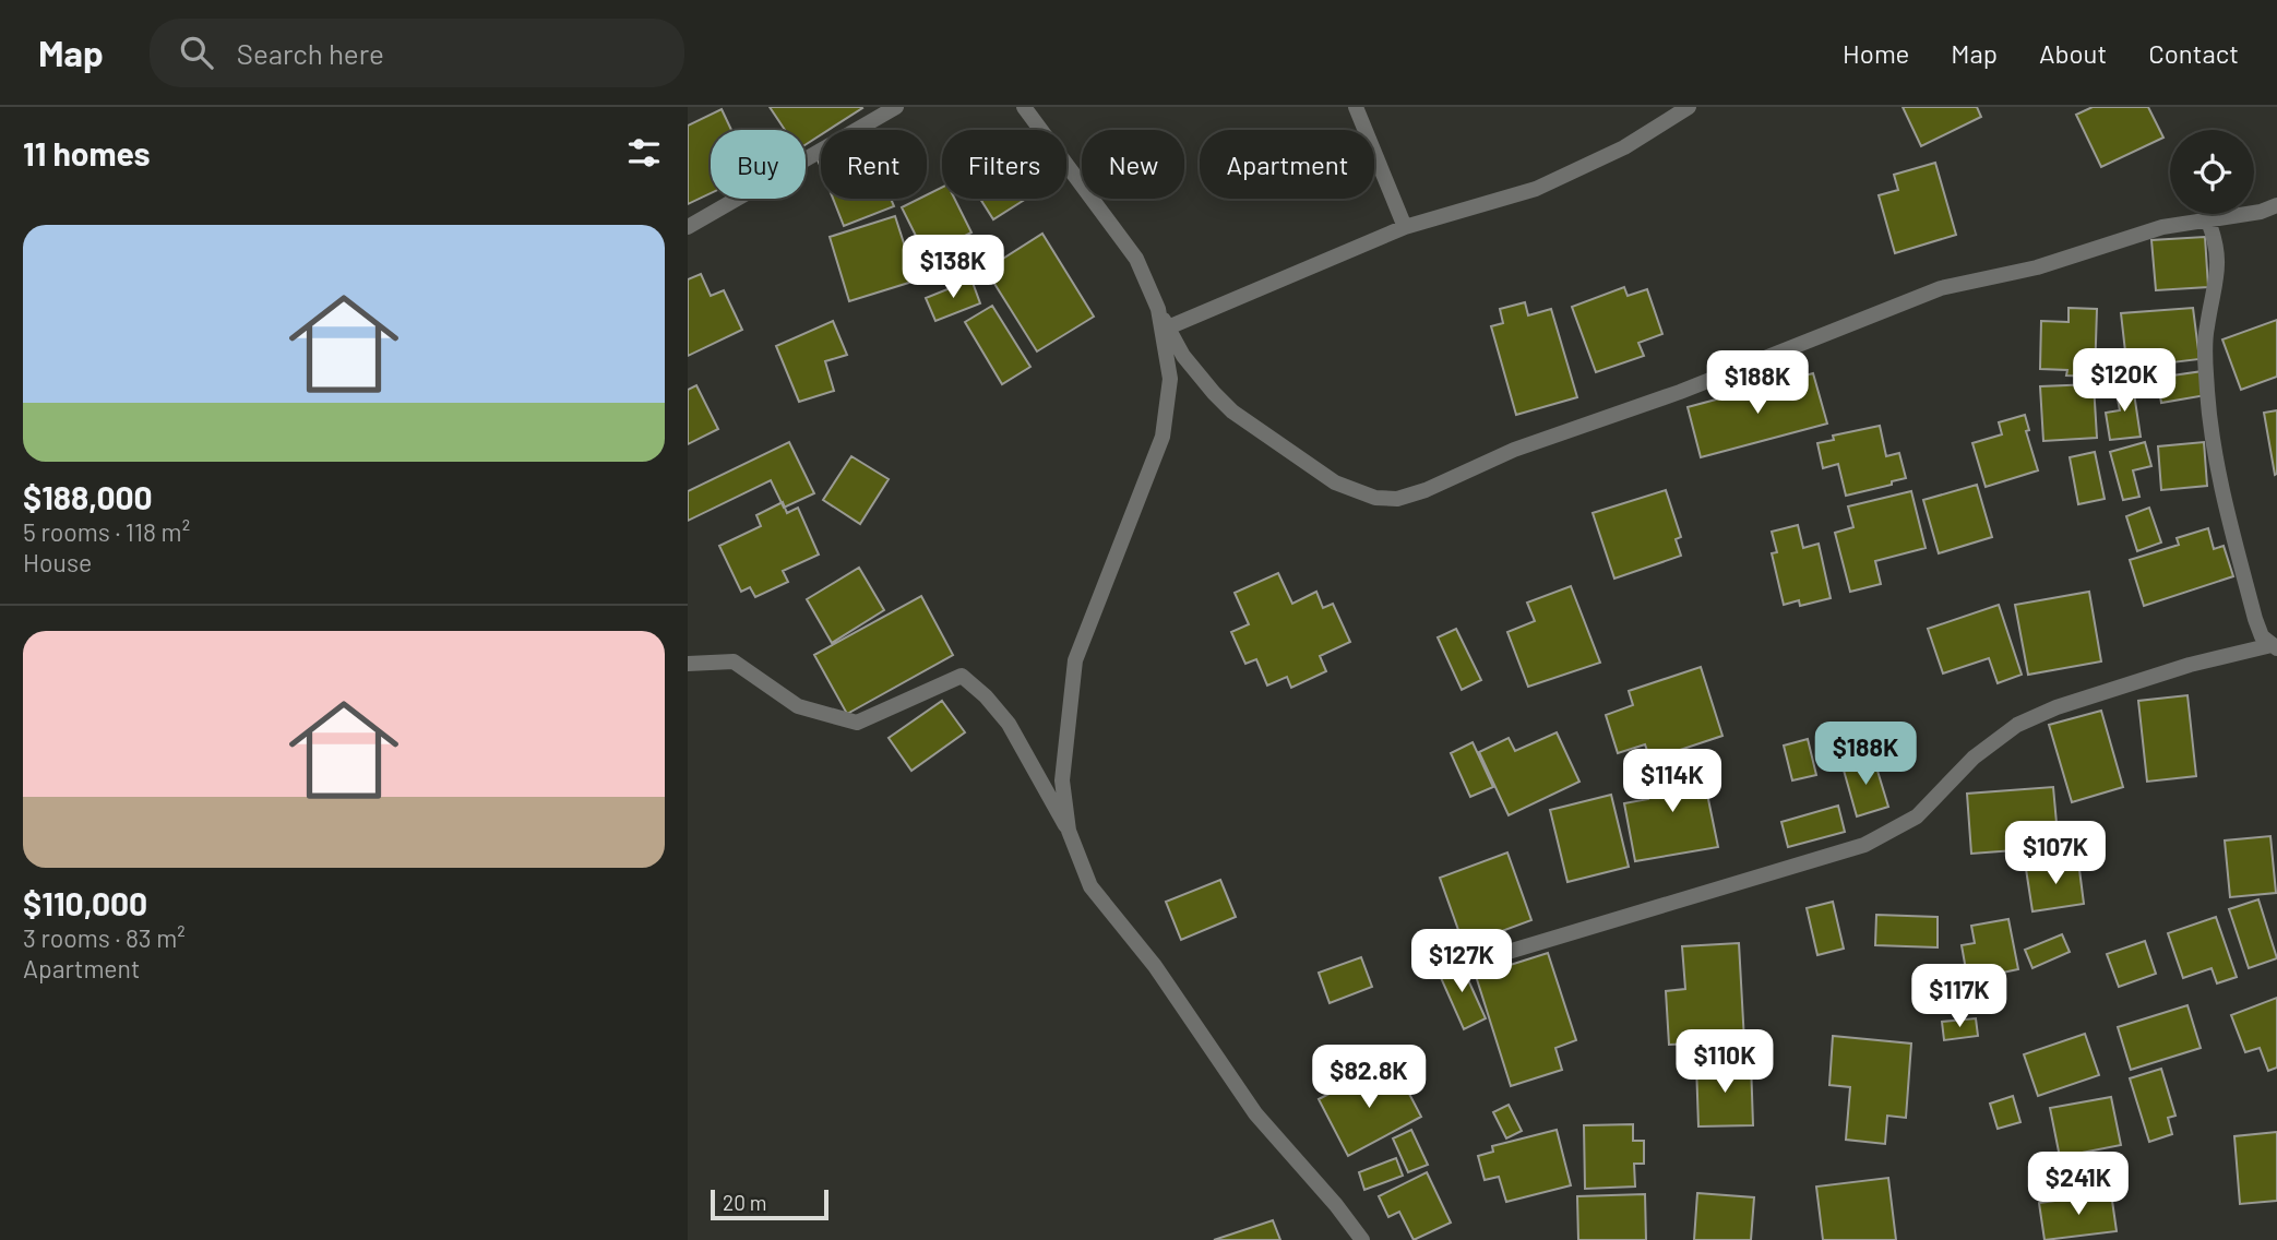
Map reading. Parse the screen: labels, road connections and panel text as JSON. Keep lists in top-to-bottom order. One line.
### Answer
{"scale_bar":"20 m","page":{"header":"Map","search":"Search here","nav":["Home","Map","About","Contact"],"heading":"11 homes","chip":["Buy","Rent","Filters","New","Apartment"],"list":[{"name":"$188,000","note":"5 rooms · 118 m² · House"},{"name":"$110,000","note":"3 rooms · 83 m² · Apartment"}],"price":["$138K","$120K","$188K","$188K","$114K","$107K","$127K","$117K","$110K","$82.8K","$241K"],"scale":"20 m"}}
